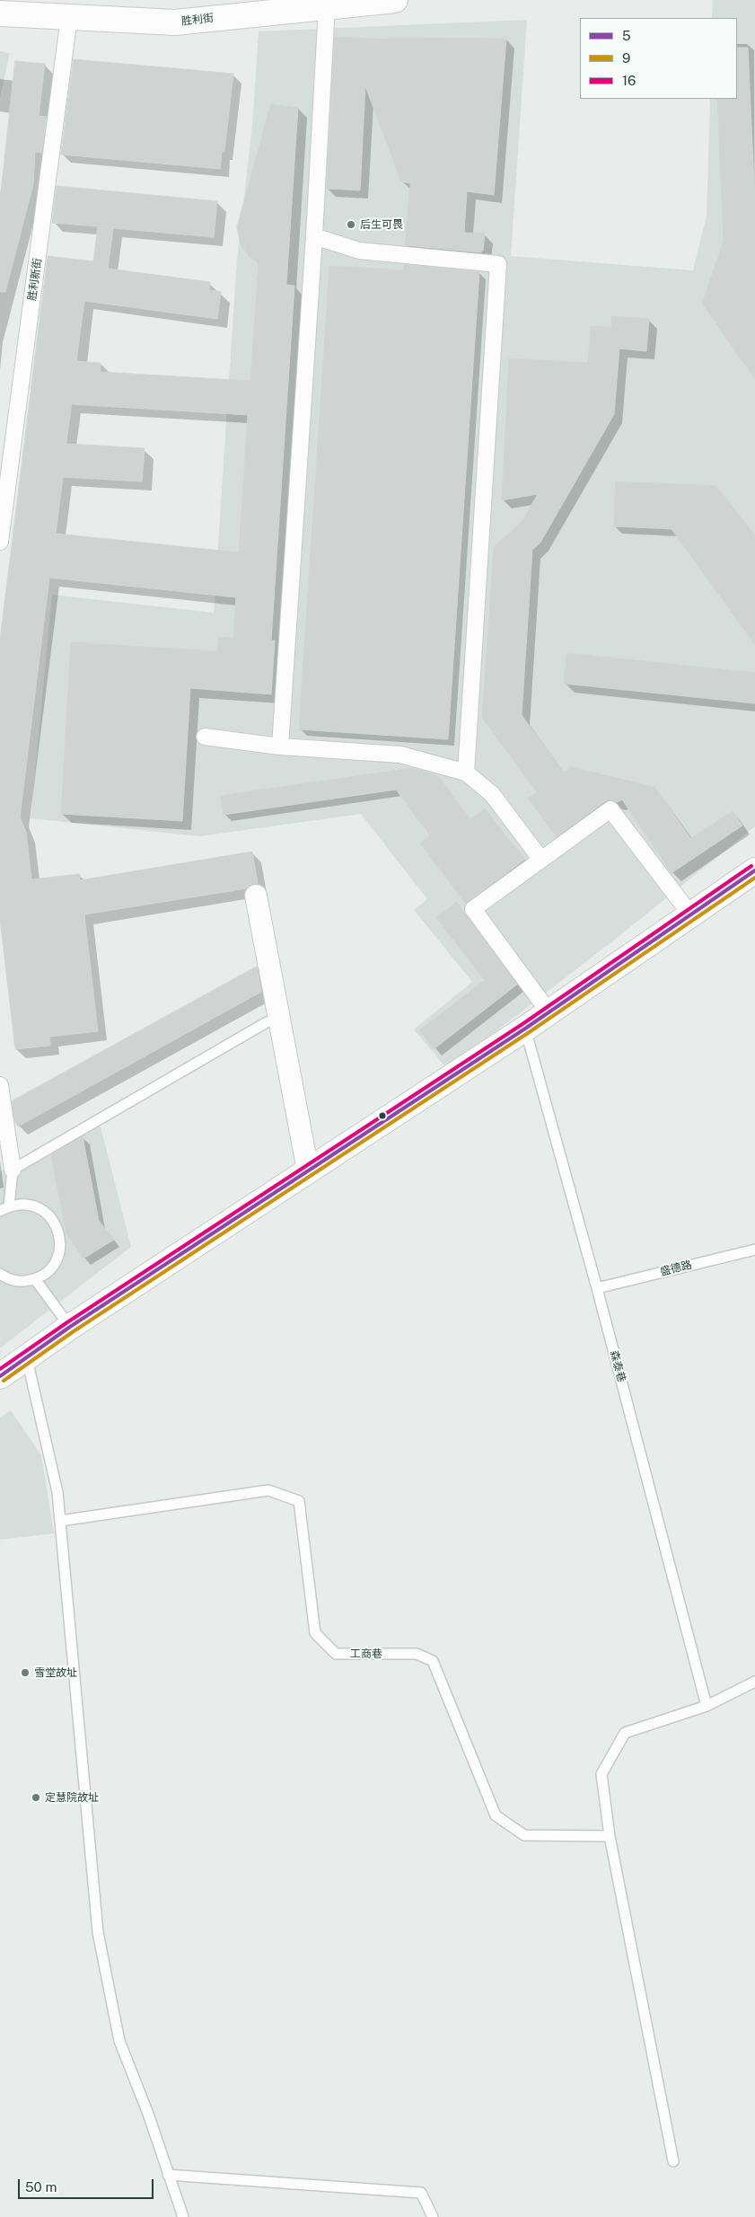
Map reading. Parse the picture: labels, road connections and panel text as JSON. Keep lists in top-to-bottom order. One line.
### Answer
{"streets":{"main road":["胜利街"],"street":["胜利新街"],"lane":["盛德路","森泰巷","工商巷"]},"crossings":[["胜利街","胜利新街"],["盛德路","森泰巷"]],"places":["后生可畏","雪堂故址","定慧院故址"],"lines":["transit line 16","transit line 5","transit line 9"],"legend":["5","9","16"],"scale_bar":"50 m"}
